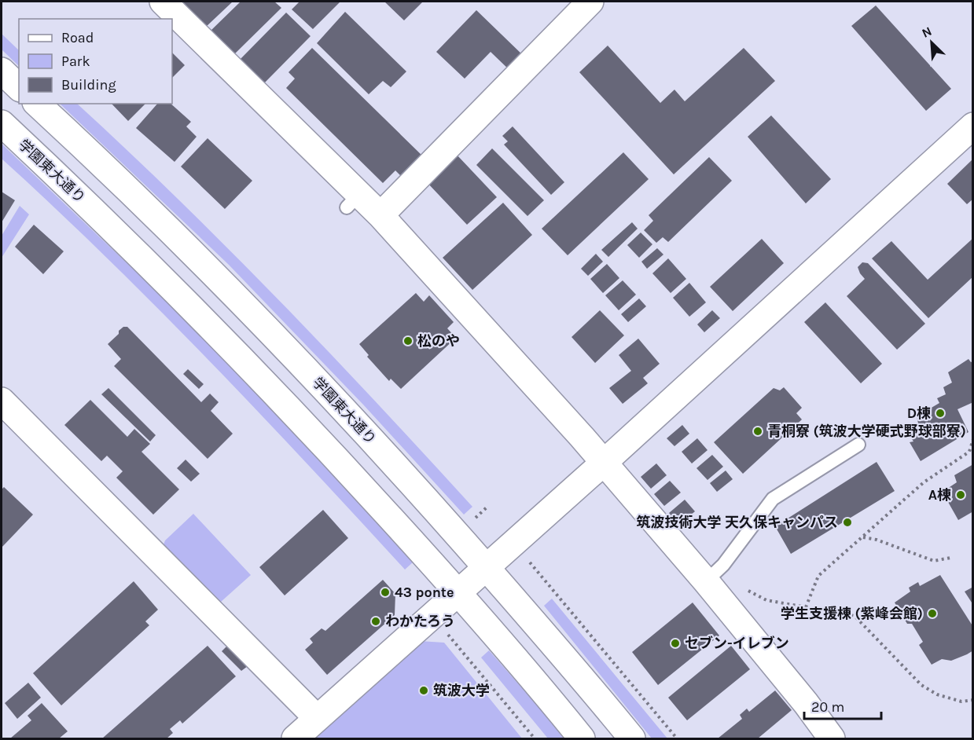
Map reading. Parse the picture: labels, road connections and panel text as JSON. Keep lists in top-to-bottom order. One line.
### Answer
{"streets":{"street":["学園東大通り"]},"places":["松のや","D棟","青桐寮 (筑波大学硬式野球部寮)","A棟","筑波技術大学 天久保キャンパス","43 ponte","学生支援棟 (紫峰会館)","わかたろう","セブン-イレブン","筑波大学"],"legend":["Road","Park","Building"],"scale_bar":"20 m","north":"top left"}
